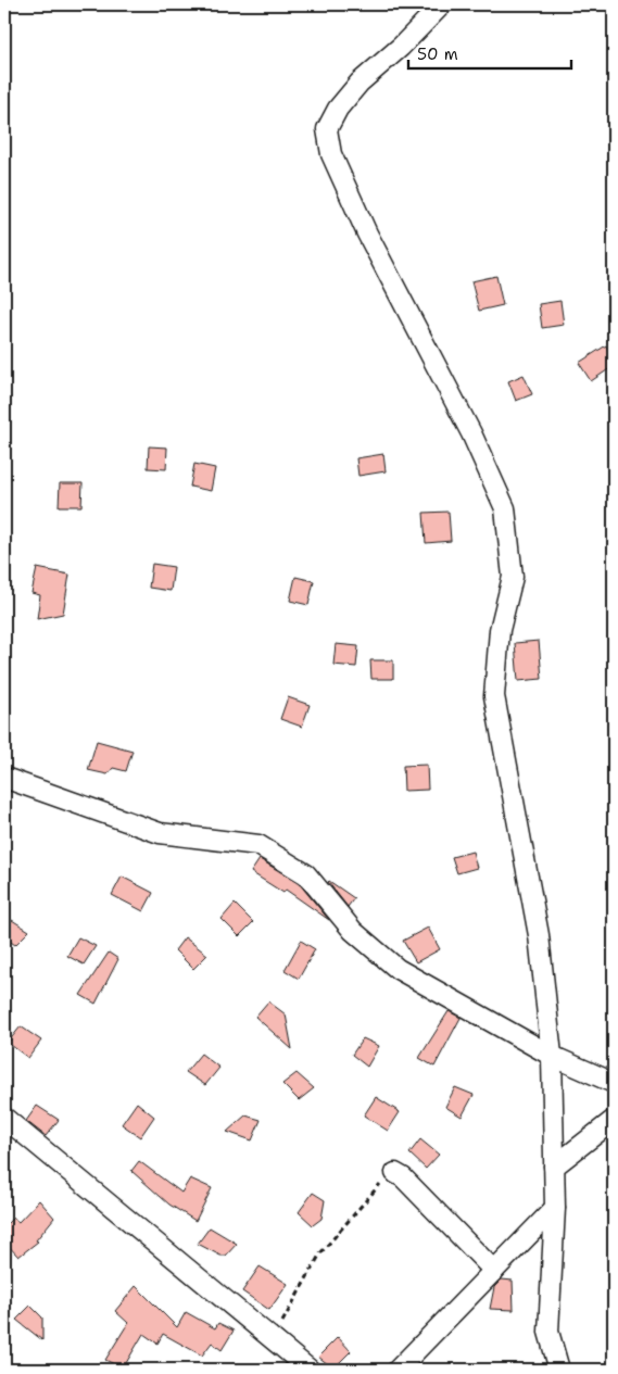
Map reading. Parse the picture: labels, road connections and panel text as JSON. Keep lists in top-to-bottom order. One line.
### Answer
{"scale_bar":"50 m"}
